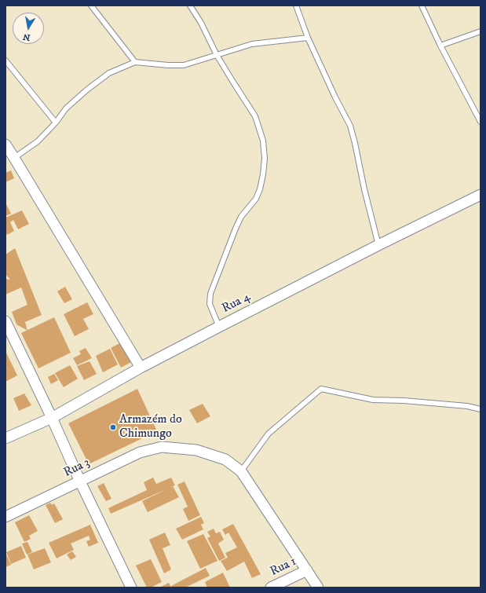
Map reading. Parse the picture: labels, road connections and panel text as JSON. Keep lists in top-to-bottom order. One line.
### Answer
{"streets":{"street":["Rua 4","Rua 3","Rua 1"]},"crossings":[["Rua 3","Rua 1"]],"places":["Armazém do Chimungo"],"north":"bottom"}
